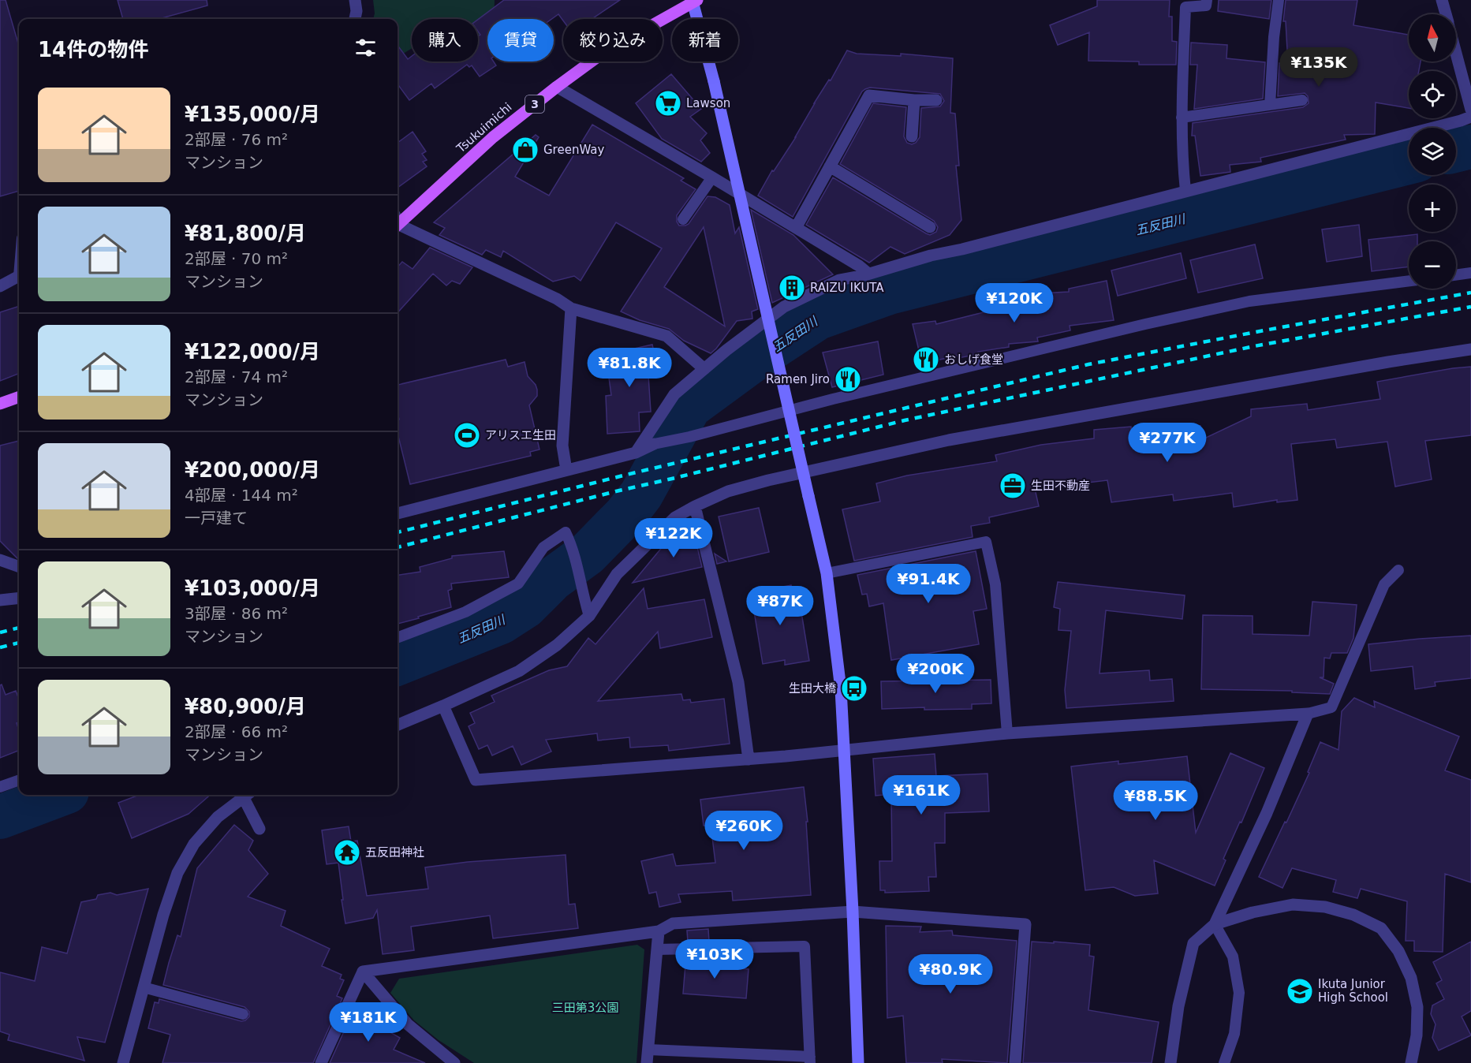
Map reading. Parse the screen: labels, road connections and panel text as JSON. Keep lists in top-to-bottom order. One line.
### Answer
{"streets":{"main road":["3","Tsukuimichi"]},"water":["五反田川"],"parks":["三田第3公園"],"places":{"supermarket":["Lawson"],"shop":["GreenWay"],"building":["RAIZU IKUTA"],"restaurant":["おしげ食堂","Ramen Jiro"],"sports":["アリスエ生田"],"office":["生田不動産"],"bus stop":["生田大橋"],"temple":["五反田神社"],"school or university":["Ikuta Junior High School"]},"north":"top","page":{"map_buttons":["+","−"],"chip":["購入","賃貸","絞り込み","新着"],"heading":"14件の物件","price":["¥135K","¥120K","¥81.8K","¥277K","¥122K","¥91.4K","¥87K","¥200K","¥161K","¥88.5K","¥260K","¥103K","¥80.9K","¥181K"],"list":[{"name":"¥135,000/月","note":"2部屋 · 76 m² · マンション"},{"name":"¥81,800/月","note":"2部屋 · 70 m² · マンション"},{"name":"¥122,000/月","note":"2部屋 · 74 m² · マンション"},{"name":"¥200,000/月","note":"4部屋 · 144 m² · 一戸建て"},{"name":"¥103,000/月","note":"3部屋 · 86 m² · マンション"},{"name":"¥80,900/月","note":"2部屋 · 66 m² · マンション"}]}}
